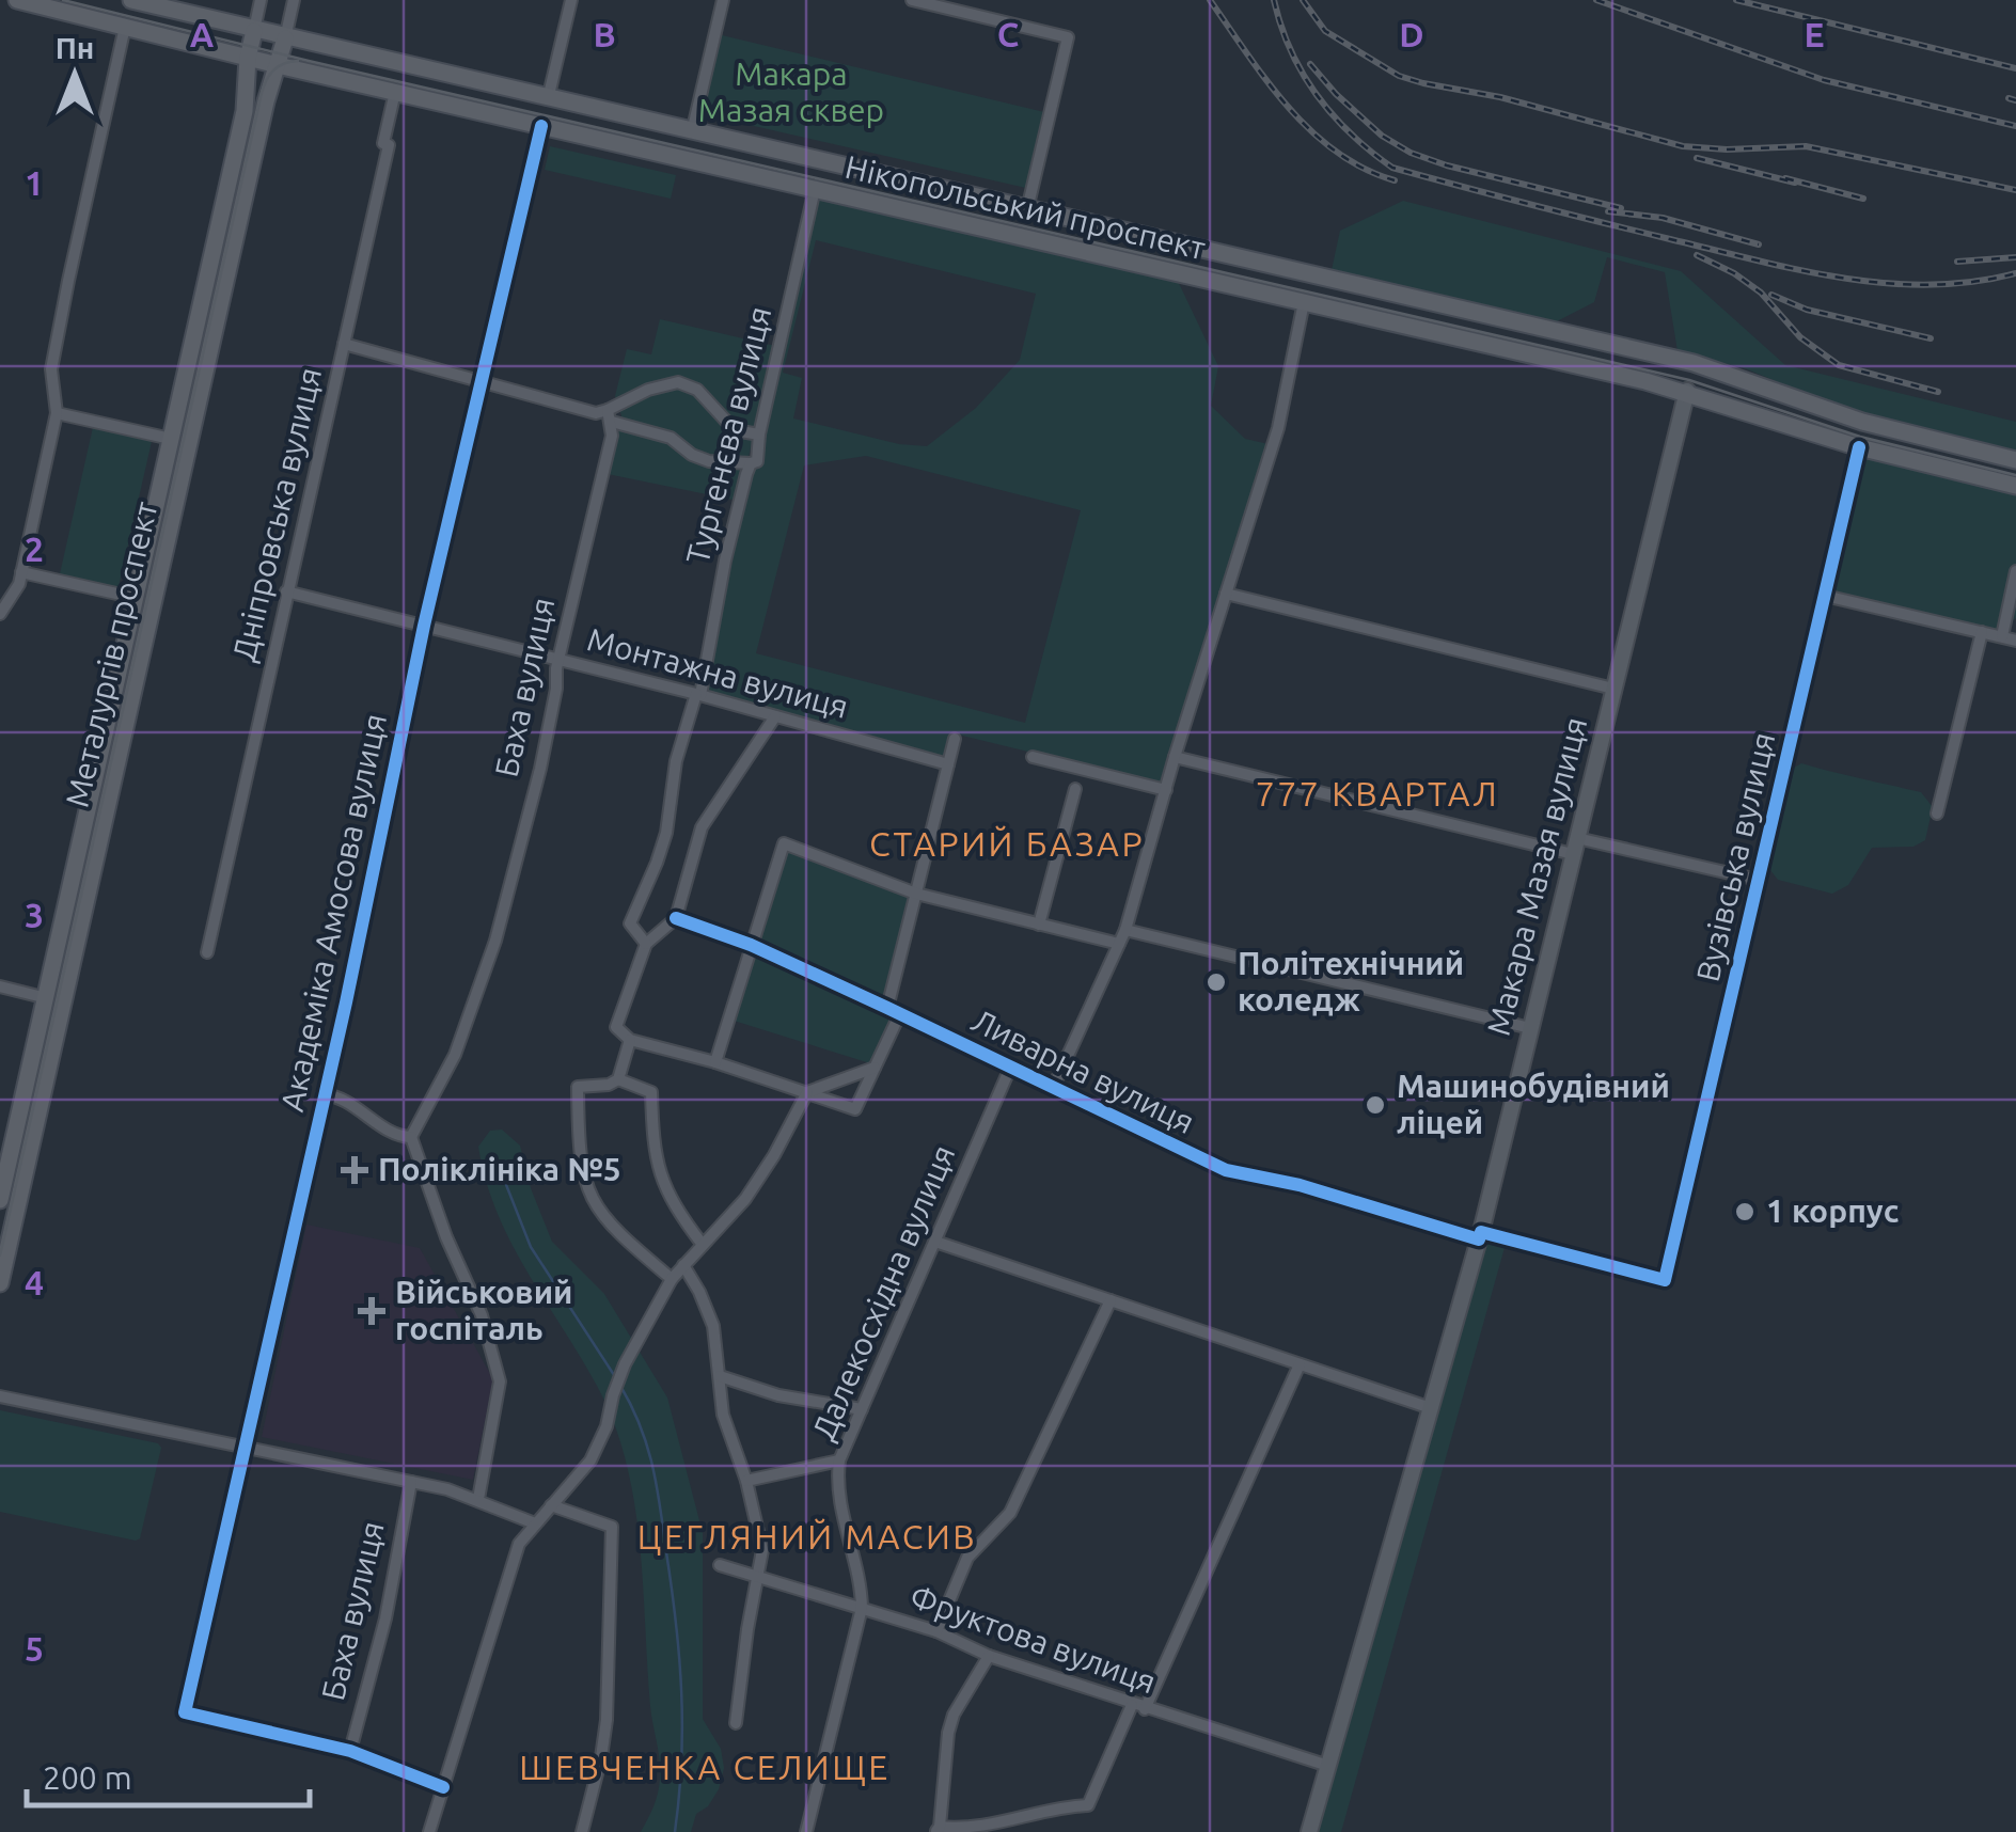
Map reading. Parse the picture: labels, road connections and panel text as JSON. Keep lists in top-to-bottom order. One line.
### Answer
{"streets":{"main road":["Нікопольський проспект","Металургів проспект","Макара Мазая вулиця","Ливарна вулиця"],"street":["Тургенєва вулиця","Дніпровська вулиця","Монтажна вулиця","Баха вулиця","Вузівська вулиця","Академіка Амосова вулиця","Далекосхідна вулиця","Фруктова вулиця"]},"crossings":[["Нікопольський проспект","Тургенєва вулиця"],["Нікопольський проспект","Дніпровська вулиця"],["Нікопольський проспект","Металургів проспект"],["Нікопольський проспект","Вузівська вулиця"],["Нікопольський проспект","Макара Мазая вулиця"],["Нікопольський проспект","Академіка Амосова вулиця"],["Нікопольський проспект","Ливарна вулиця"],["Тургенєва вулиця","Монтажна вулиця"],["Дніпровська вулиця","Монтажна вулиця"],["Монтажна вулиця","Баха вулиця"],["Монтажна вулиця","Академіка Амосова вулиця"],["Баха вулиця","Академіка Амосова вулиця"],["Вузівська вулиця","Ливарна вулиця"],["Макара Мазая вулиця","Ливарна вулиця"],["Макара Мазая вулиця","Фруктова вулиця"],["Ливарна вулиця","Далекосхідна вулиця"],["Далекосхідна вулиця","Фруктова вулиця"]],"districts":["777 КВАРТАЛ","СТАРИЙ БАЗАР","ЦЕГЛЯНИЙ МАСИВ","ШЕВЧЕНКА СЕЛИЩЕ"],"parks":["Макара Мазая сквер"],"places":{"other":["Політехнічний коледж","Машинобудівний ліцей","1 корпус"],"health":["Поліклініка №5","Військовий госпіталь"]},"scale_bar":"200 m","north":"top","grid":{"columns":["A","B","C","D","E"],"rows":["1","2","3","4","5"]}}
